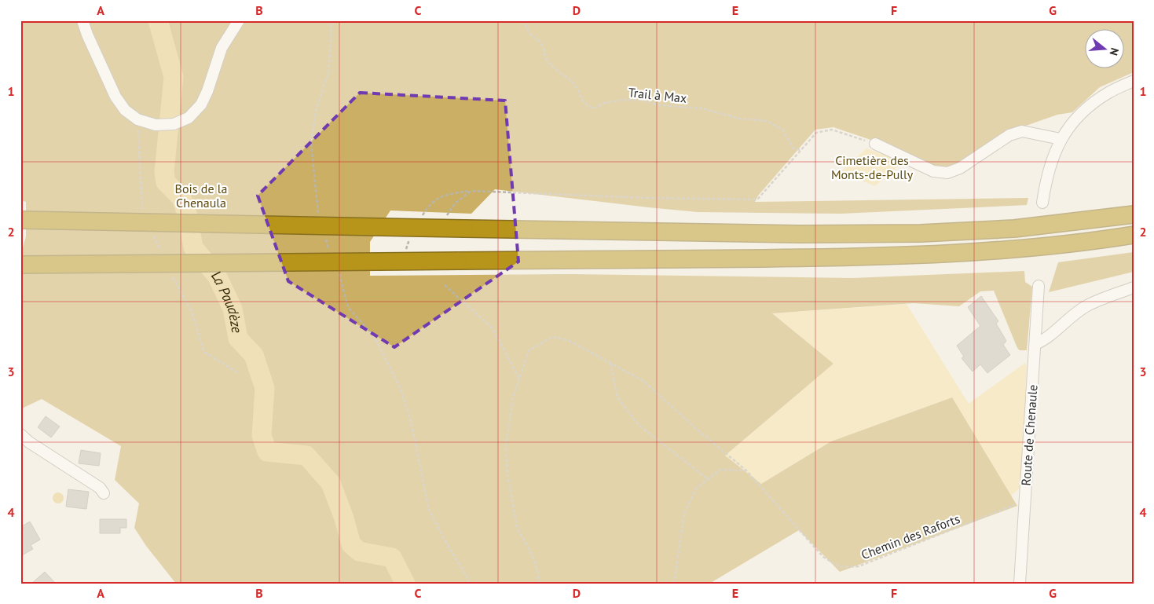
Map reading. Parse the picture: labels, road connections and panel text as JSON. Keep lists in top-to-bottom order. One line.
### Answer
{"streets":{"street":["Route de Chenaule"],"path":["Trail à Max","Chemin des Raforts"]},"crossings":[["Route de Chenaule","Chemin des Raforts"]],"water":["La Paudèze"],"parks":["Cimetière des Monts-de-Pully","Bois de la Chenaula"],"north":"right","grid":{"columns":["A","B","C","D","E","F","G"],"rows":["1","2","3","4"]}}
